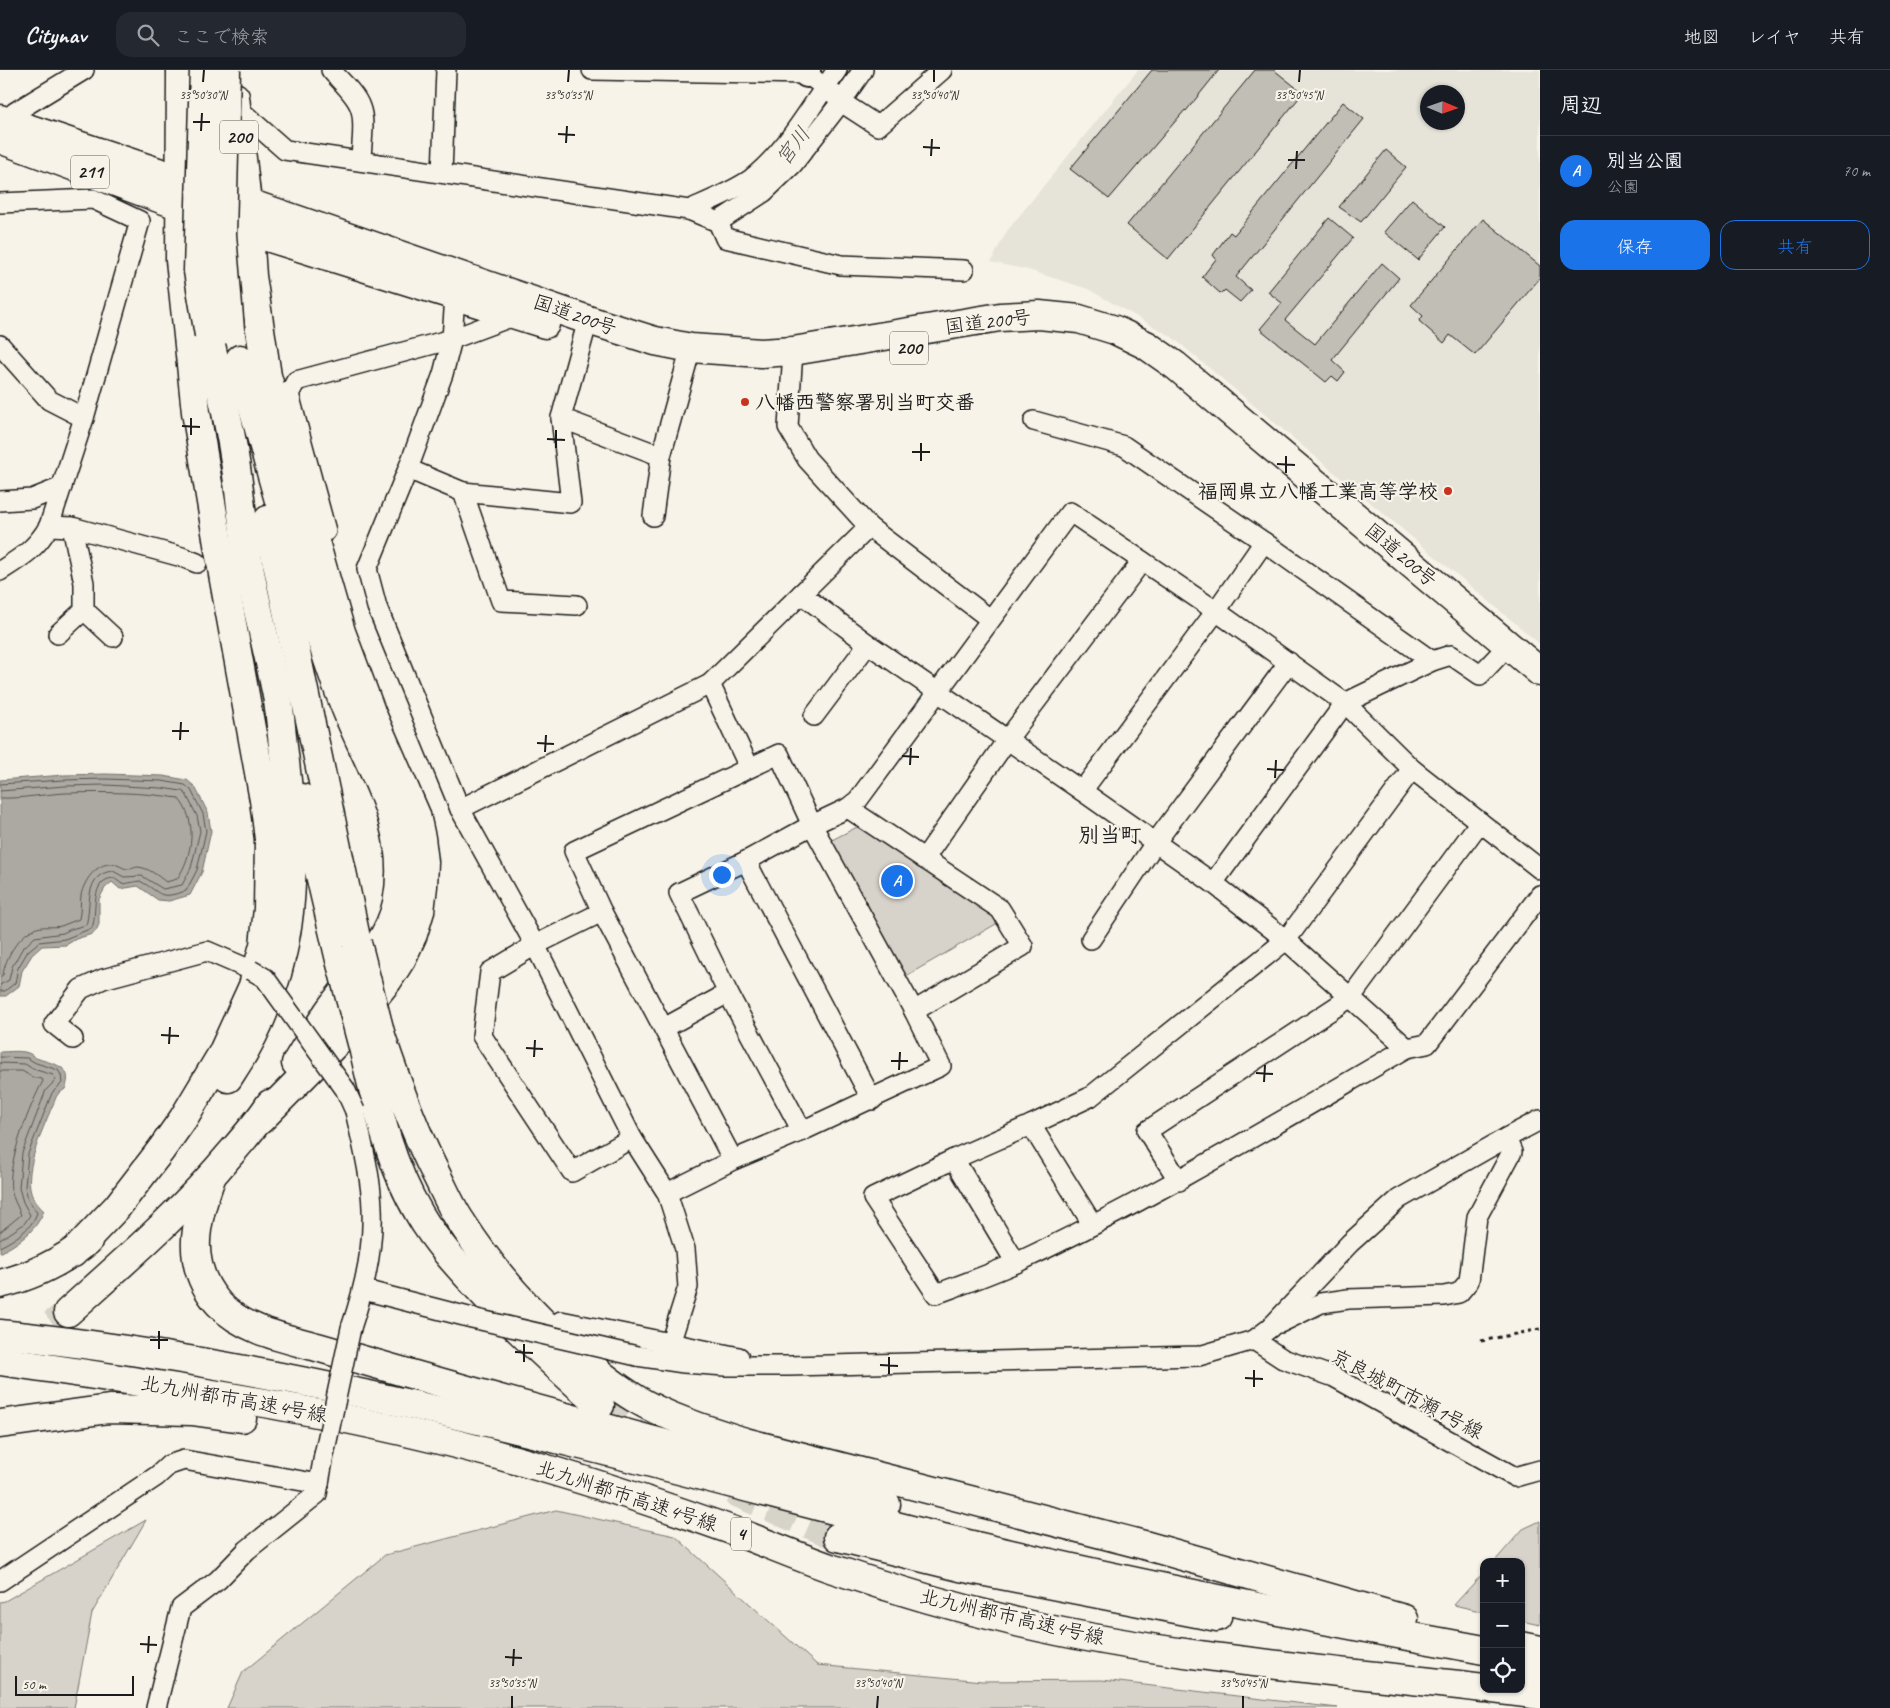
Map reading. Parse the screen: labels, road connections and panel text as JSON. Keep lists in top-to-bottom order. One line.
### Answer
{"streets":{"highway":["200","211","国道200号","北九州都市高速4号線","4"],"street":["京良城町市瀬1号線"]},"crossings":[["200","国道200号"],["211","国道200号"]],"districts":["別当町"],"water":["宮川"],"places":["八幡西警察署別当町交番","福岡県立八幡工業高等学校"],"scale_bar":"50 m","north":"right","page":{"header":"Citynav","search":"ここで検索","nav":["地図","レイヤ","共有"],"heading":"周辺","list":[{"mark":"A","name":"別当公園","note":"公園","value":"70 m"}],"buttons":["保存","共有"],"pins":"A","map_buttons":["+","−"],"scale":"50 m"},"coordinates":["33°50'30\"N","33°50'35\"N","33°50'40\"N","33°50'45\"N"]}
